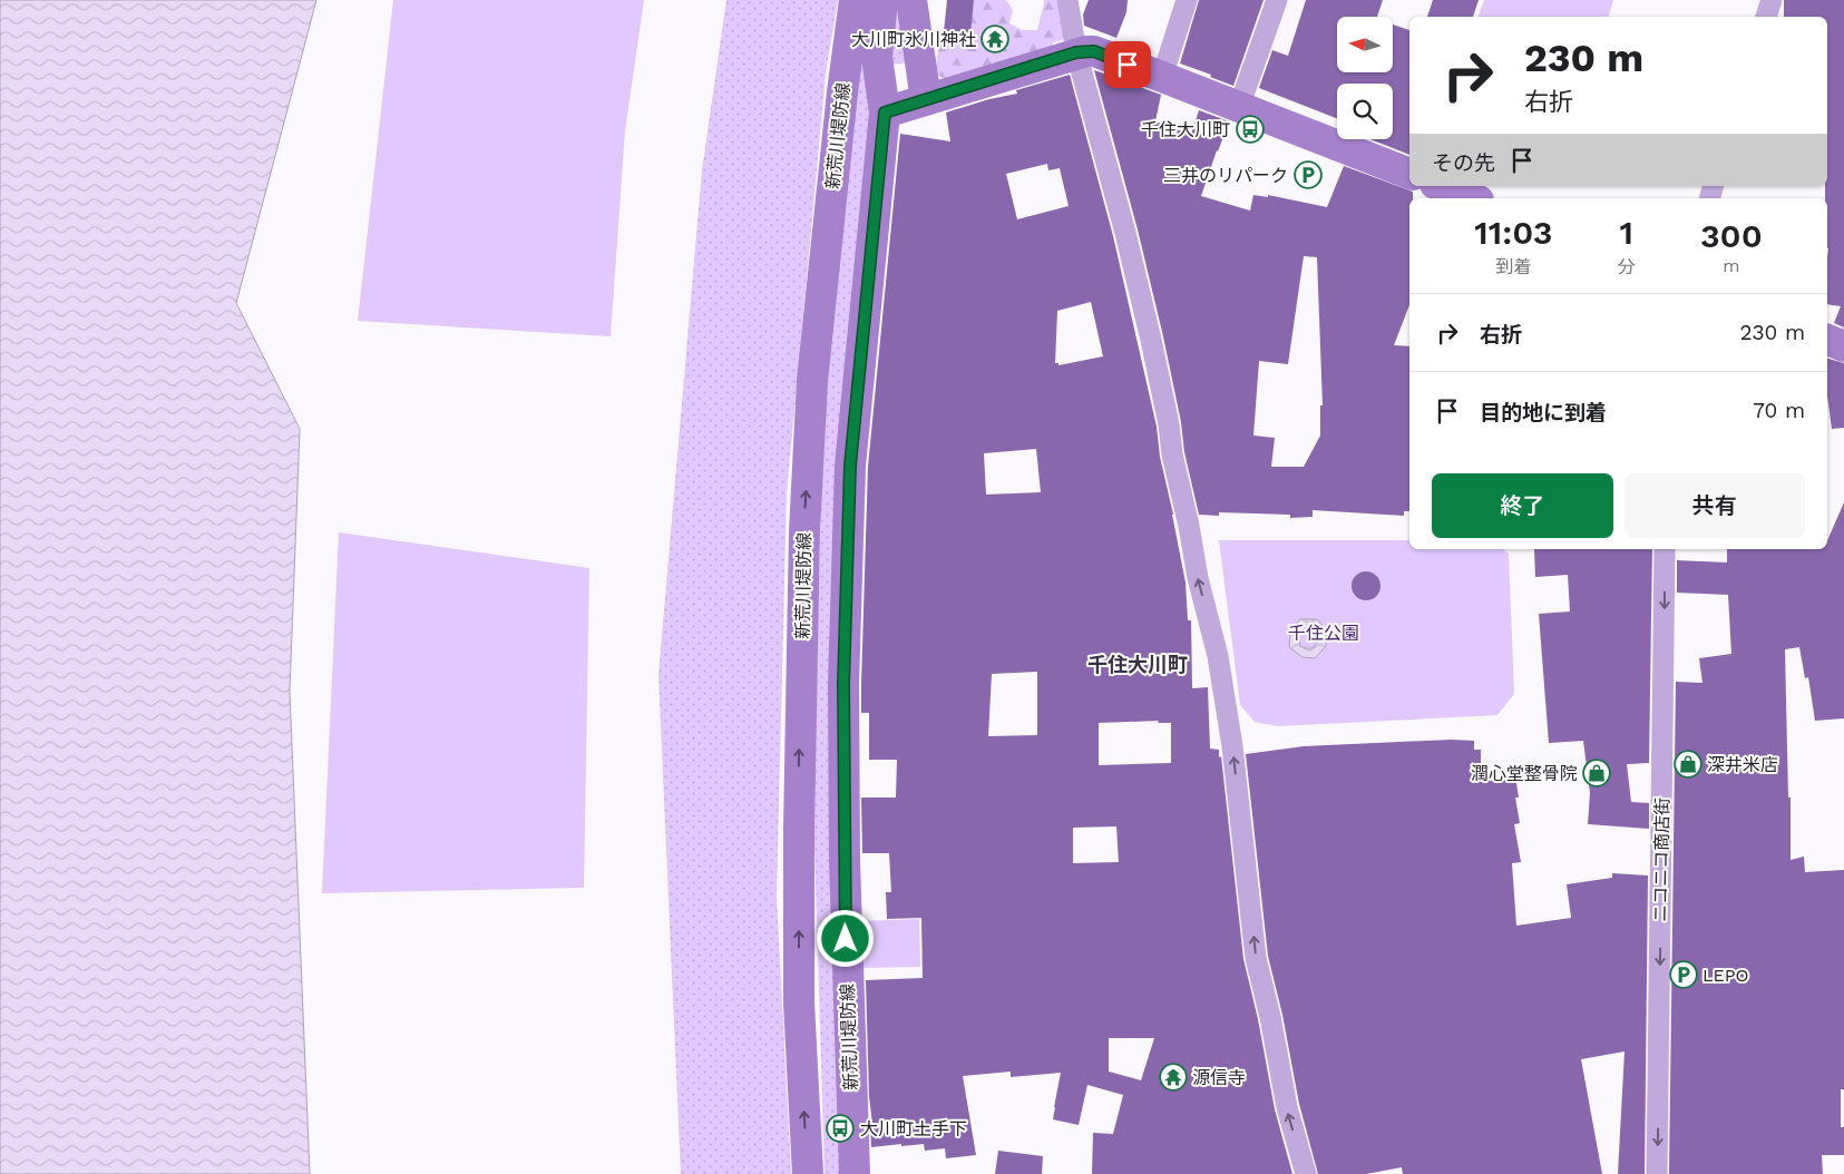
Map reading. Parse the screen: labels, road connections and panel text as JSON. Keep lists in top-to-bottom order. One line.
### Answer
{"streets":{"main road":["新荒川堤防線"],"street":["ニコニコ商店街"]},"one_way":["ニコニコ商店街"],"districts":["千住大川町"],"parks":["千住公園"],"places":{"temple":["大川町氷川神社","源信寺"],"bus stop":["千住大川町","大川町土手下"],"parking":["三井のリパーク","LEPO"],"shop":["深井米店","潤心堂整骨院"]},"north":"left","page":{"turn":["230 m","右折"],"then":"その先","eta":["11:03","到着","1","分","300","m"],"list":[{"name":"右折","value":"230 m"},{"name":"目的地に到着","value":"70 m"}],"buttons":["終了","共有"]}}
